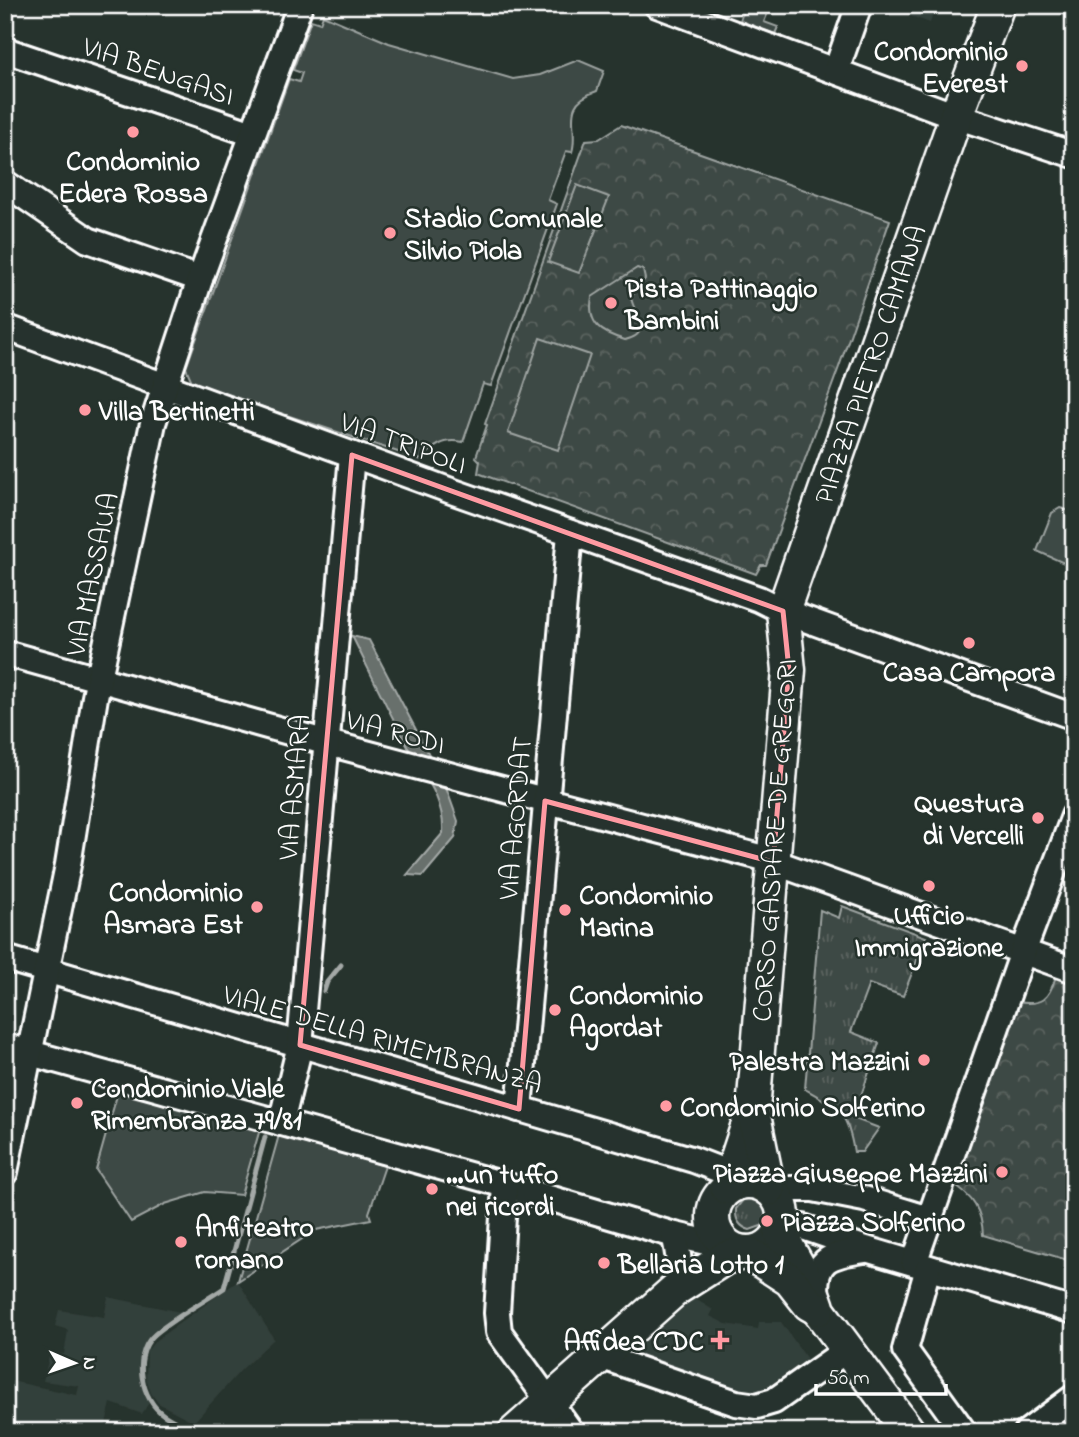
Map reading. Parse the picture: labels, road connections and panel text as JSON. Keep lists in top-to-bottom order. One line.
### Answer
{"streets":{"main road":["PIAZZA PIETRO CAMANA","CORSO GASPARE DE GREGORI"],"street":["VIA BENGASI","VIA TRIPOLI","VIA MASSAUA","VIA RODI","VIA ASMARA","VIA AGORDAT","VIALE DELLA RIMEMBRANZA"]},"crossings":[["VIA BENGASI","VIA MASSAUA"],["PIAZZA PIETRO CAMANA","VIA TRIPOLI"],["PIAZZA PIETRO CAMANA","CORSO GASPARE DE GREGORI"],["VIA TRIPOLI","VIA MASSAUA"],["VIA TRIPOLI","VIA ASMARA"],["VIA TRIPOLI","VIA AGORDAT"],["VIA TRIPOLI","CORSO GASPARE DE GREGORI"],["VIA MASSAUA","VIA RODI"],["VIA MASSAUA","VIALE DELLA RIMEMBRANZA"],["VIA RODI","VIA ASMARA"],["VIA RODI","VIA AGORDAT"],["VIA RODI","CORSO GASPARE DE GREGORI"],["VIA ASMARA","VIALE DELLA RIMEMBRANZA"],["VIA AGORDAT","VIALE DELLA RIMEMBRANZA"],["CORSO GASPARE DE GREGORI","VIALE DELLA RIMEMBRANZA"]],"places":{"other":["Condominio Everest","Condominio Edera Rossa","Stadio Comunale Silvio Piola","Pista Pattinaggio Bambini","Villa Bertinetti","Casa Campora","Questura di Vercelli","Ufficio Immigrazione","Condominio Asmara Est","Condominio Marina","Condominio Agordat","Palestra Mazzini","Condominio Viale Rimembranza 79/81","Condominio Solferino","Piazza Giuseppe Mazzini","...un tuffo nei ricordi","Piazza Solferino","Anfiteatro romano","Bellaria Lotto 1"],"health":["Affidea CDC"]},"scale_bar":"50 m","north":"right"}
